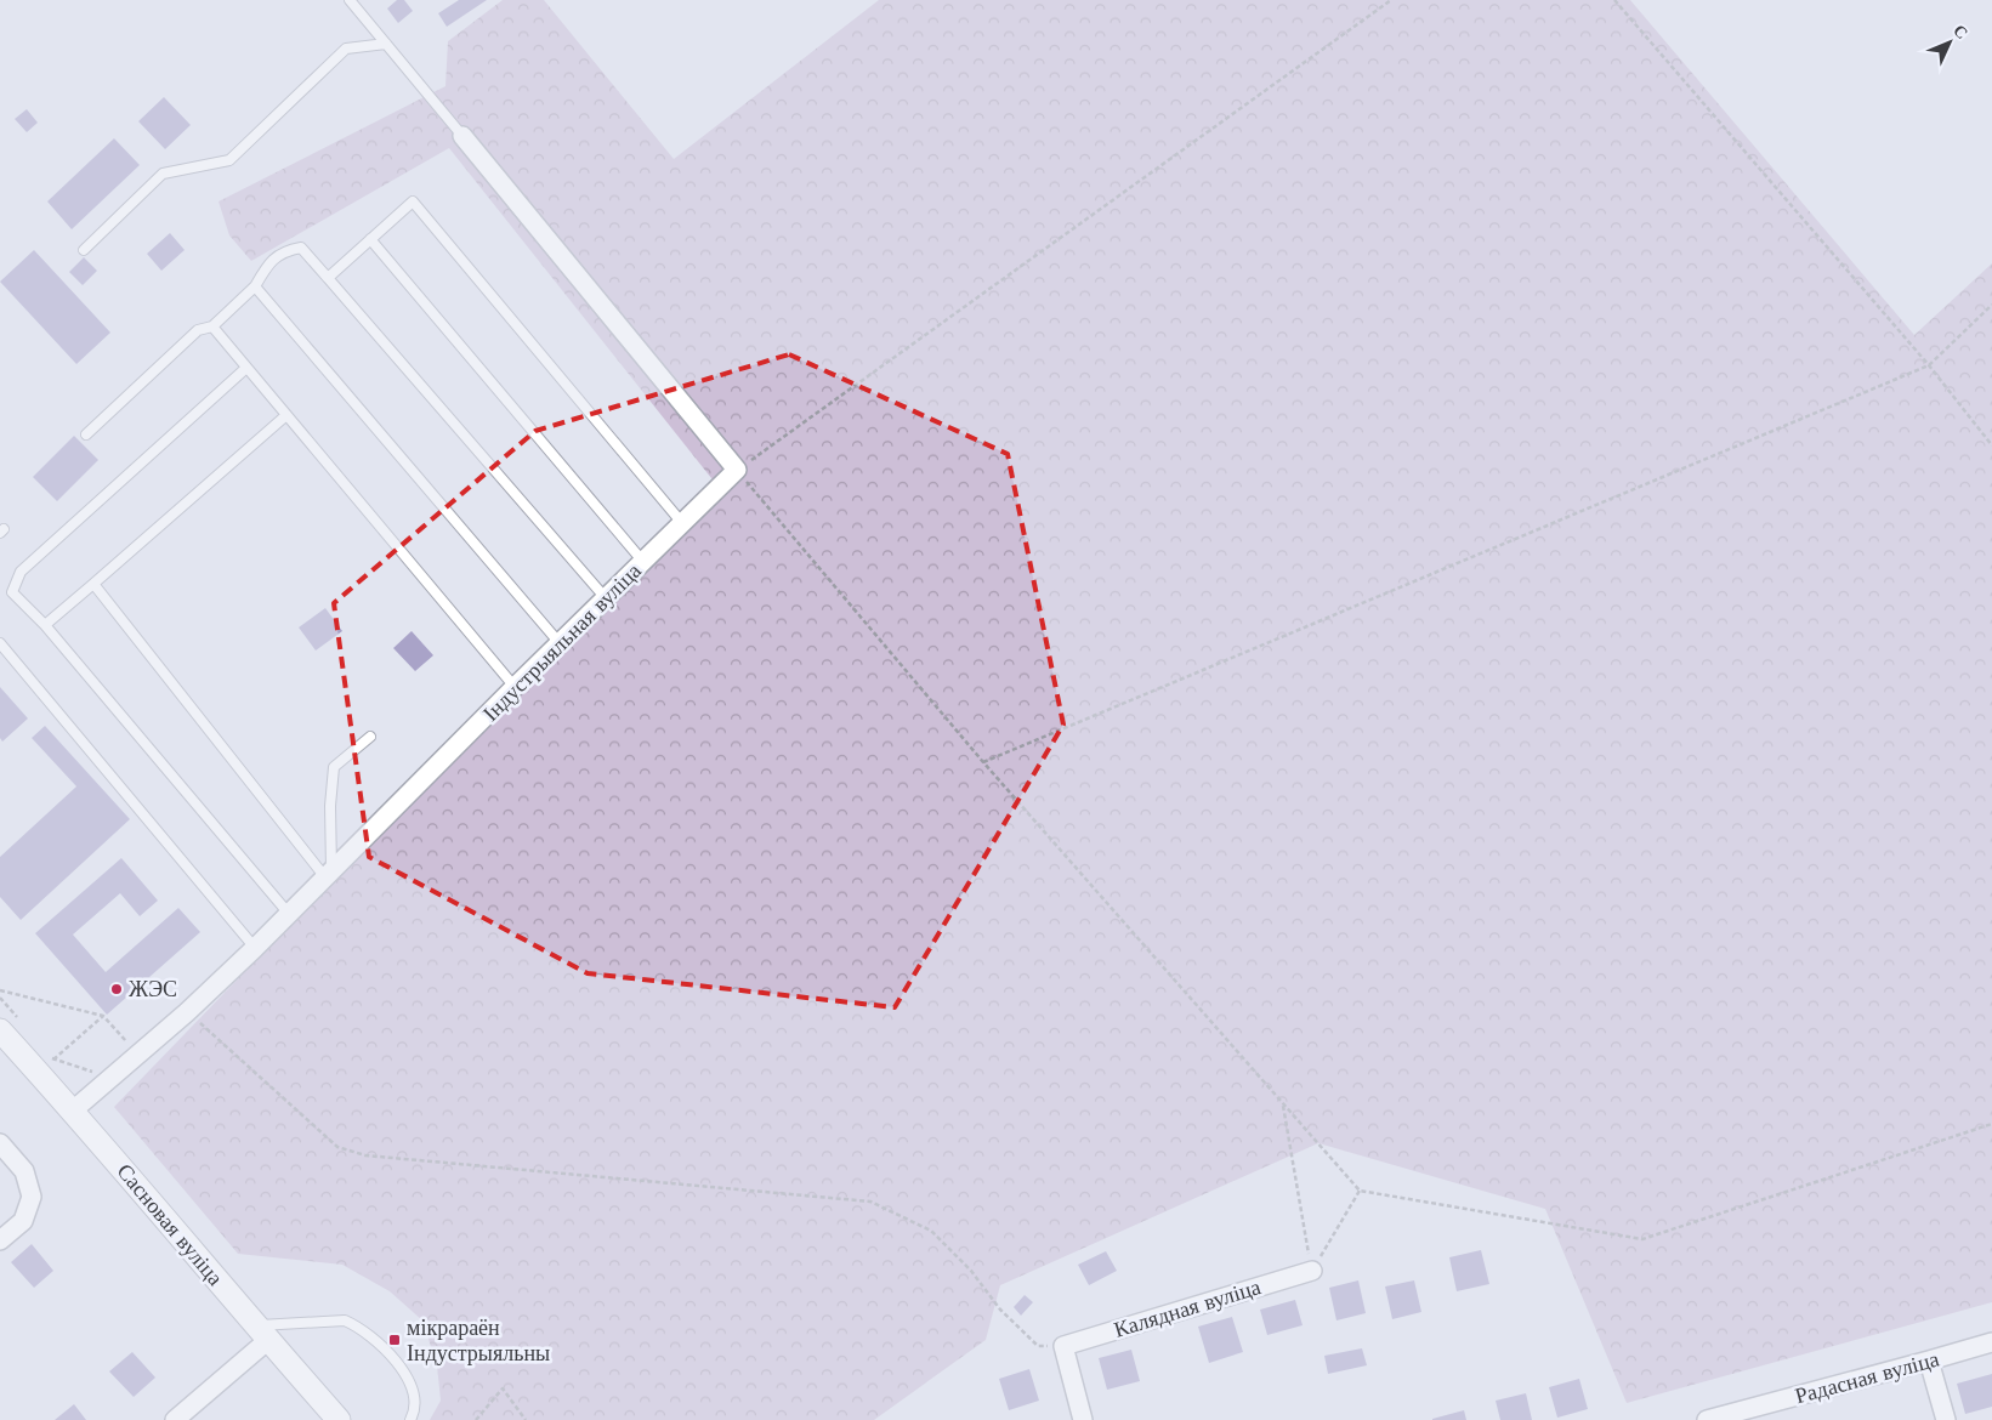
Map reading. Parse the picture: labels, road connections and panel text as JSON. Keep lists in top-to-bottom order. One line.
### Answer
{"streets":{"street":["Індустрыяльная вуліца","Сасновая вуліца","Калядная вуліца","Радасная вуліца"]},"crossings":[["Індустрыяльная вуліца","Сасновая вуліца"]],"places":{"other":["ЖЭС"],"transit":["мікрараён Індустрыяльны"]},"north":"top right"}
